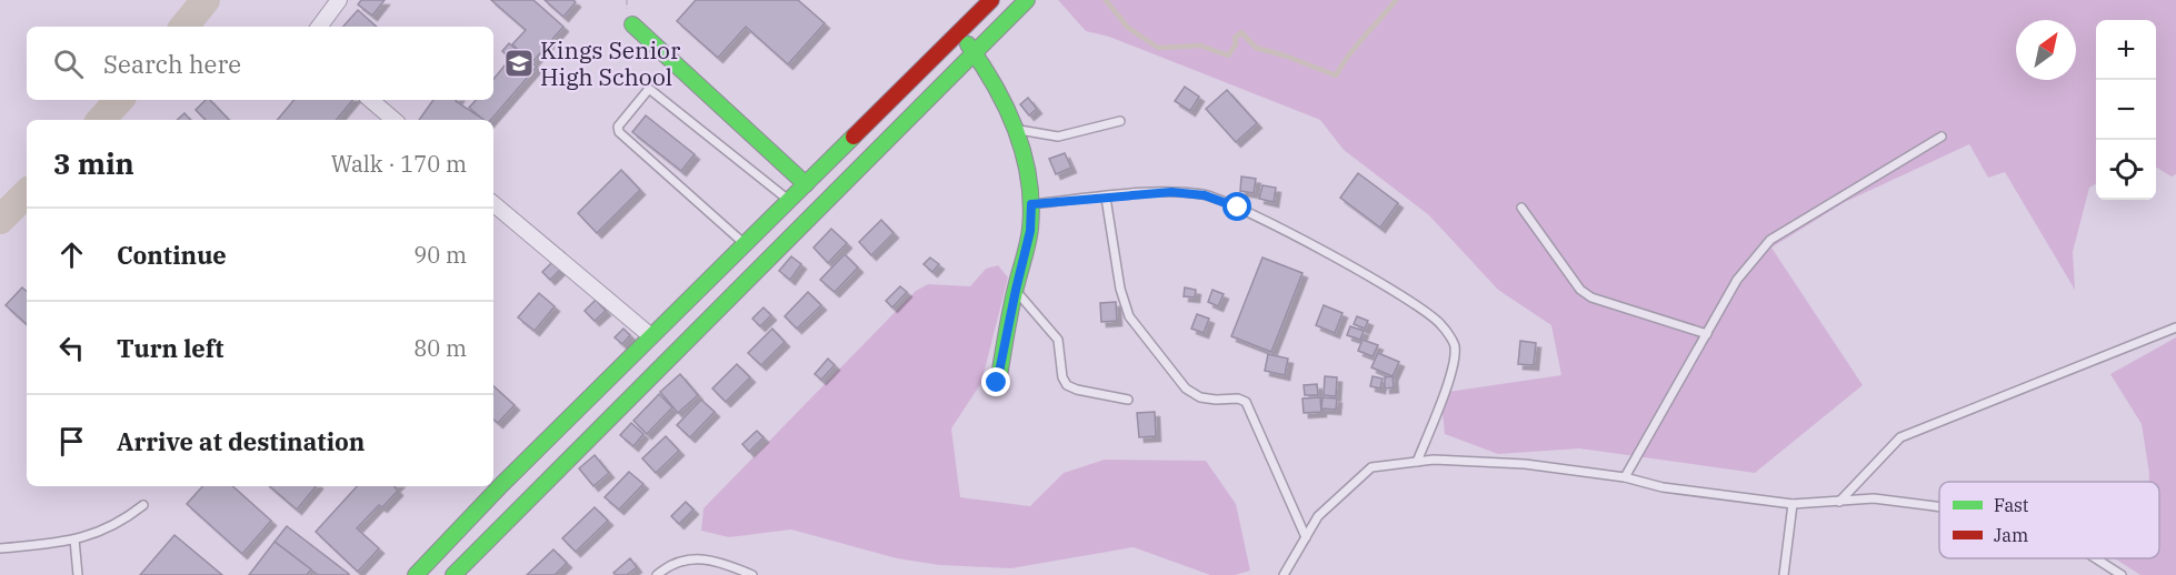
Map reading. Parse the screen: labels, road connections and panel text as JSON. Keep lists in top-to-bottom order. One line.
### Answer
{"places":{"school or university":["Kings Senior High School"]},"legend":["Fast","Jam"],"north":"top right","page":{"map_buttons":["+","−"],"search":"Search here","heading":["3 min","Walk · 170 m"],"list":[["Continue","90 m"],["Turn left","80 m"],"Arrive at destination"]}}
